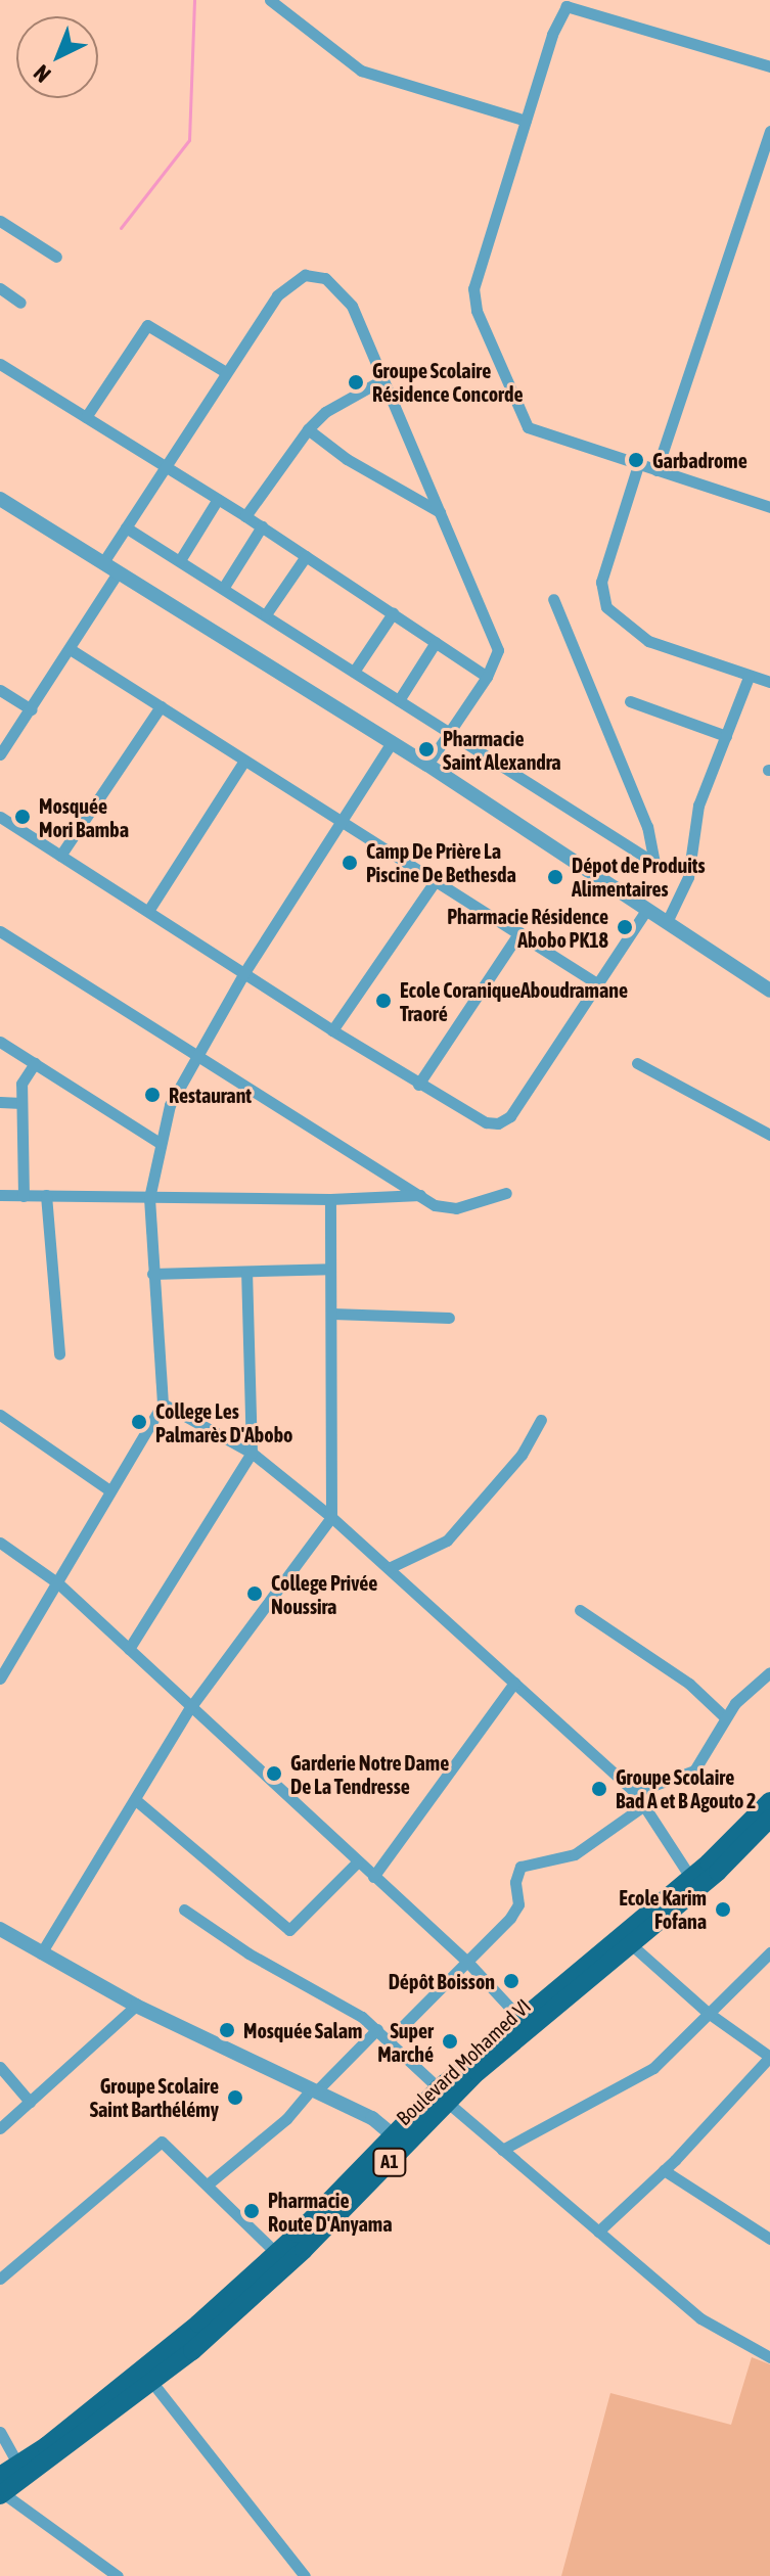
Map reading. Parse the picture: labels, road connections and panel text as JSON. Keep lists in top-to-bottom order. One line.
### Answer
{"streets":{"main road":["Boulevard Mohamed VI","A1"]},"places":["Groupe Scolaire Résidence Concorde","Garbadrome","Pharmacie Saint Alexandra","Mosquée Mori Bamba","Camp De Prière La Piscine De Bethesda","Dépot de Produits Alimentaires","Pharmacie Résidence Abobo PK18","Ecole CoraniqueAboudramane Traoré","Restaurant","College Les Palmarès D'Abobo","College Privée Noussira","Garderie Notre Dame De La Tendresse","Groupe Scolaire Bad A et B Agouto 2","Ecole Karim Fofana","Dépôt Boisson","Mosquée Salam","Super Marché","Groupe Scolaire Saint Barthélémy","Pharmacie Route D'Anyama"],"north":"bottom left"}
